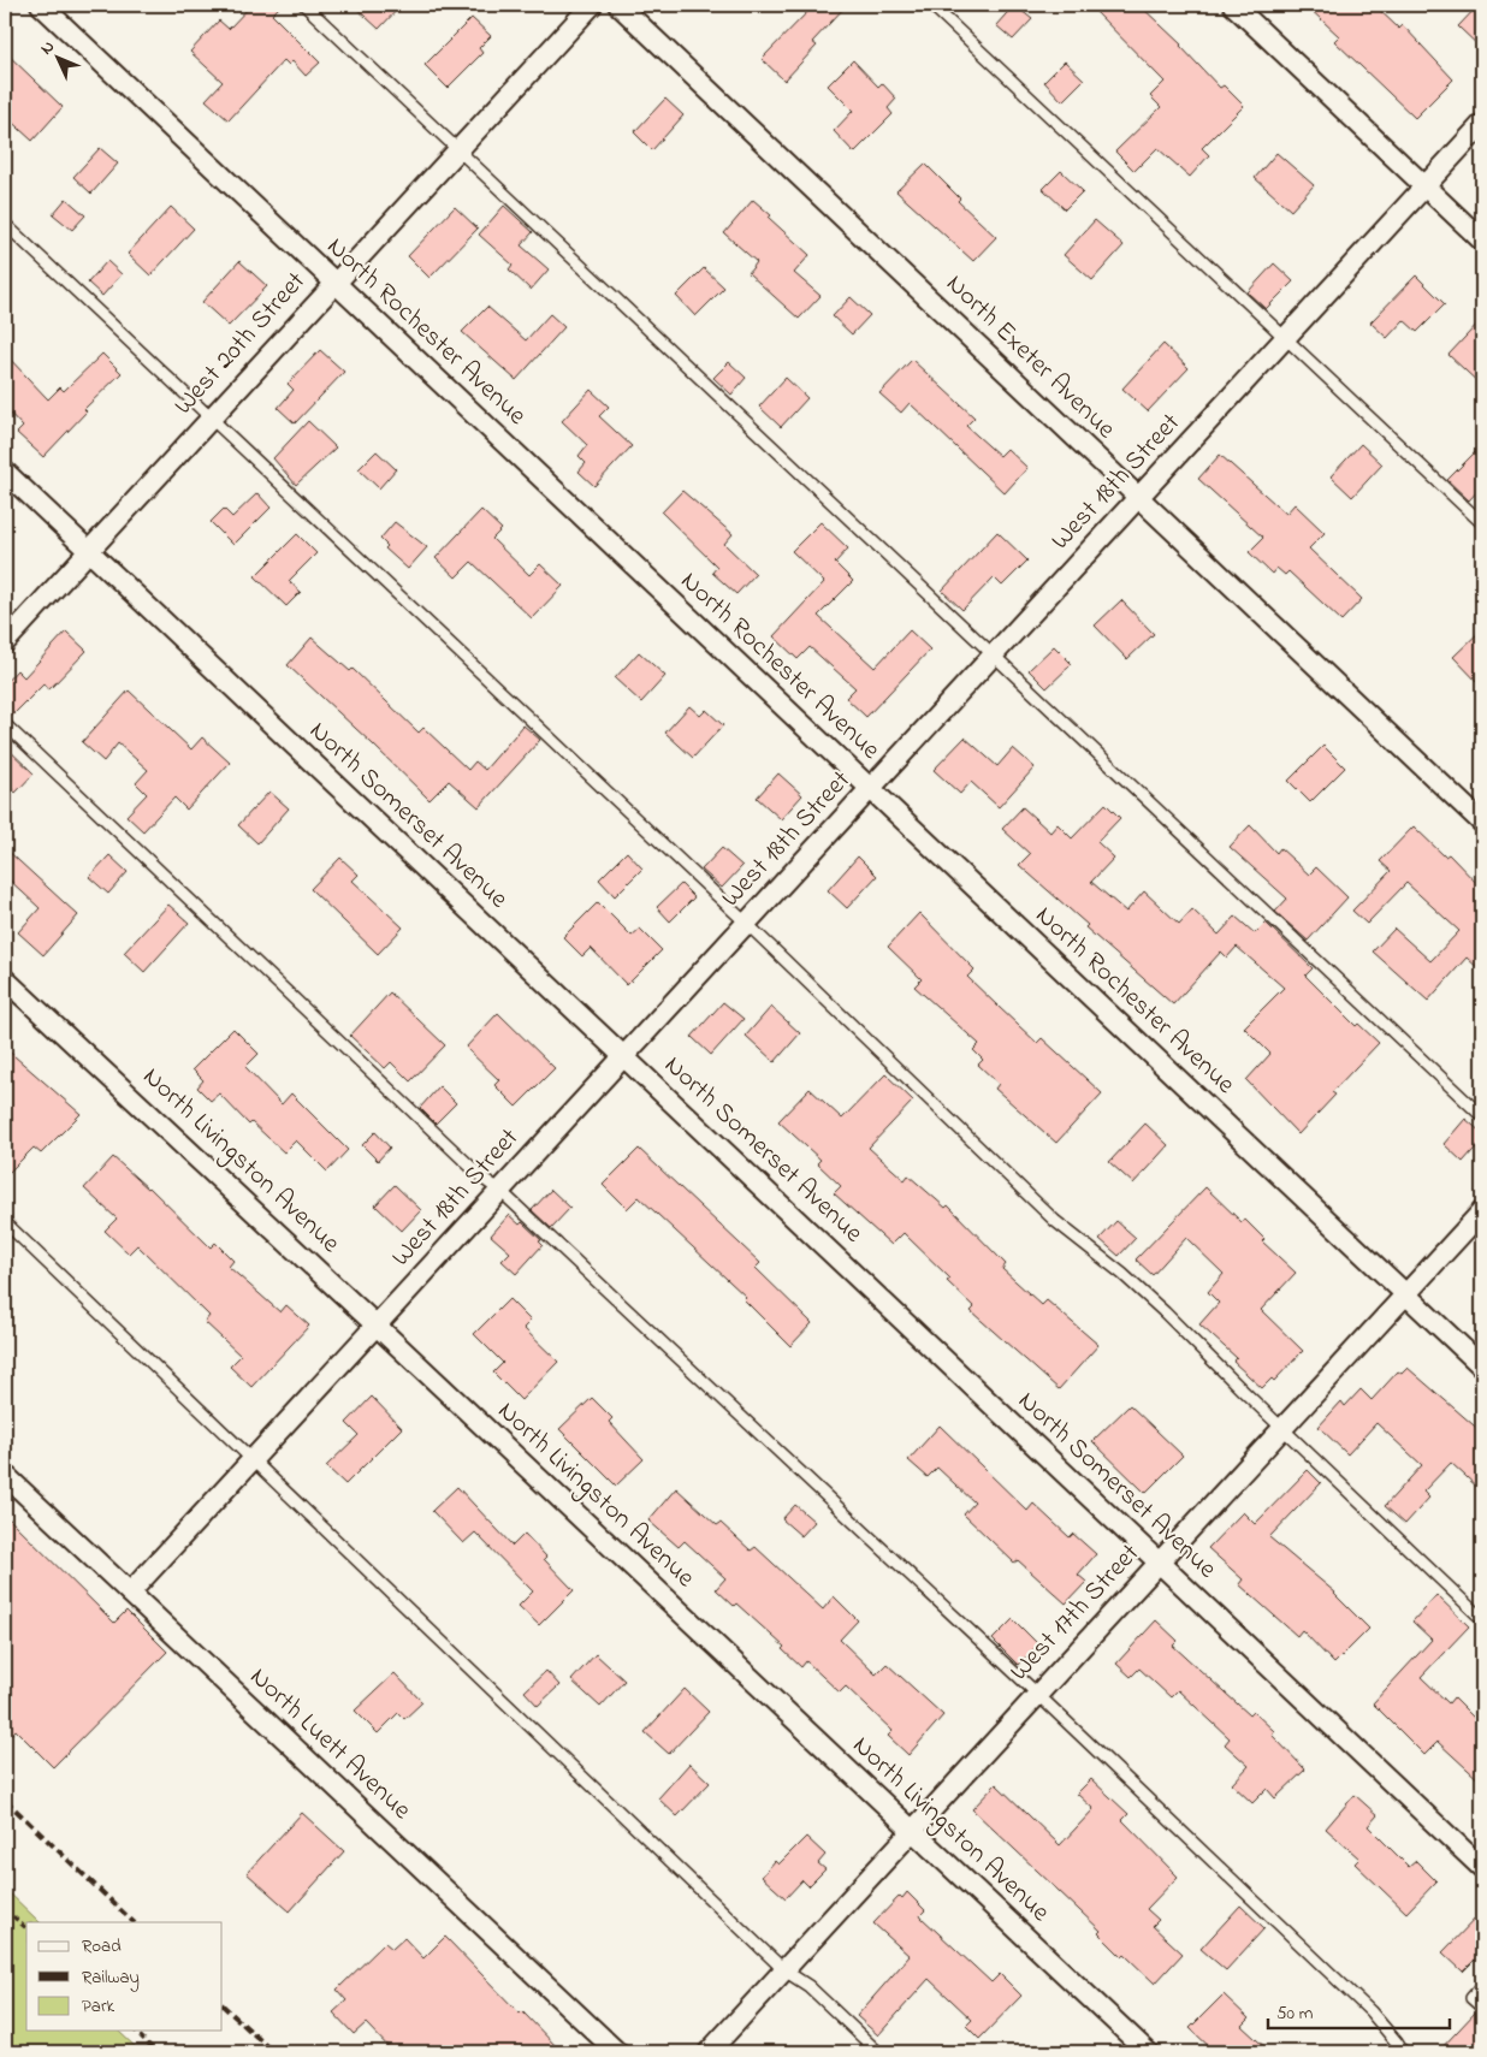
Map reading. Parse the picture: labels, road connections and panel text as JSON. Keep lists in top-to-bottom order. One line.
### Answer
{"streets":{"street":["North Rochester Avenue","West 20th Street","North Exeter Avenue","West 18th Street","North Somerset Avenue","North Livingston Avenue","West 17th Street","North Luett Avenue"]},"crossings":[["North Rochester Avenue","West 20th Street"],["North Rochester Avenue","West 18th Street"],["North Rochester Avenue","West 17th Street"],["West 20th Street","North Somerset Avenue"],["North Exeter Avenue","West 18th Street"],["West 18th Street","North Somerset Avenue"],["West 18th Street","North Livingston Avenue"],["West 18th Street","North Luett Avenue"],["North Somerset Avenue","West 17th Street"],["North Livingston Avenue","West 17th Street"]],"legend":["Road","Railway","Park"],"scale_bar":"50 m","north":"top left"}
